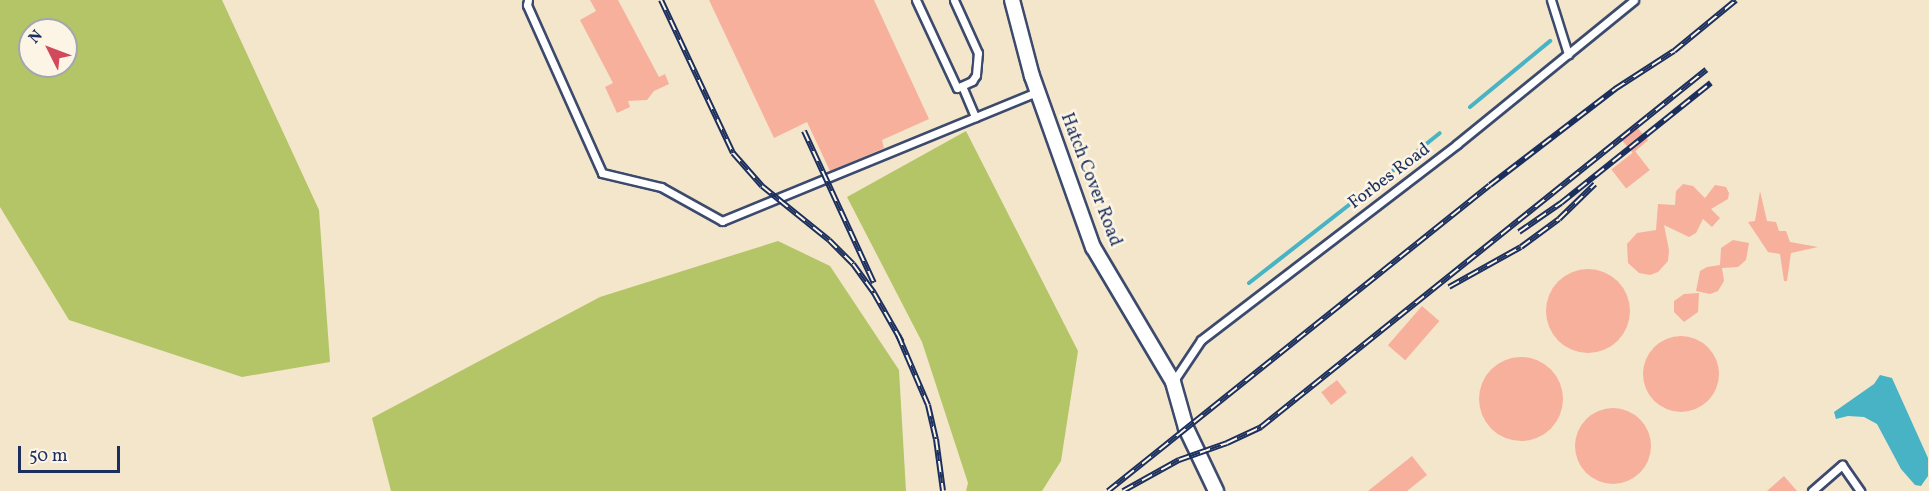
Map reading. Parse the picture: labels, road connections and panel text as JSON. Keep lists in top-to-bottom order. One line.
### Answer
{"streets":{"street":["Hatch Cover Road"],"lane":["Forbes Road"]},"crossings":[["Forbes Road","Hatch Cover Road"]],"scale_bar":"50 m","north":"top left"}
